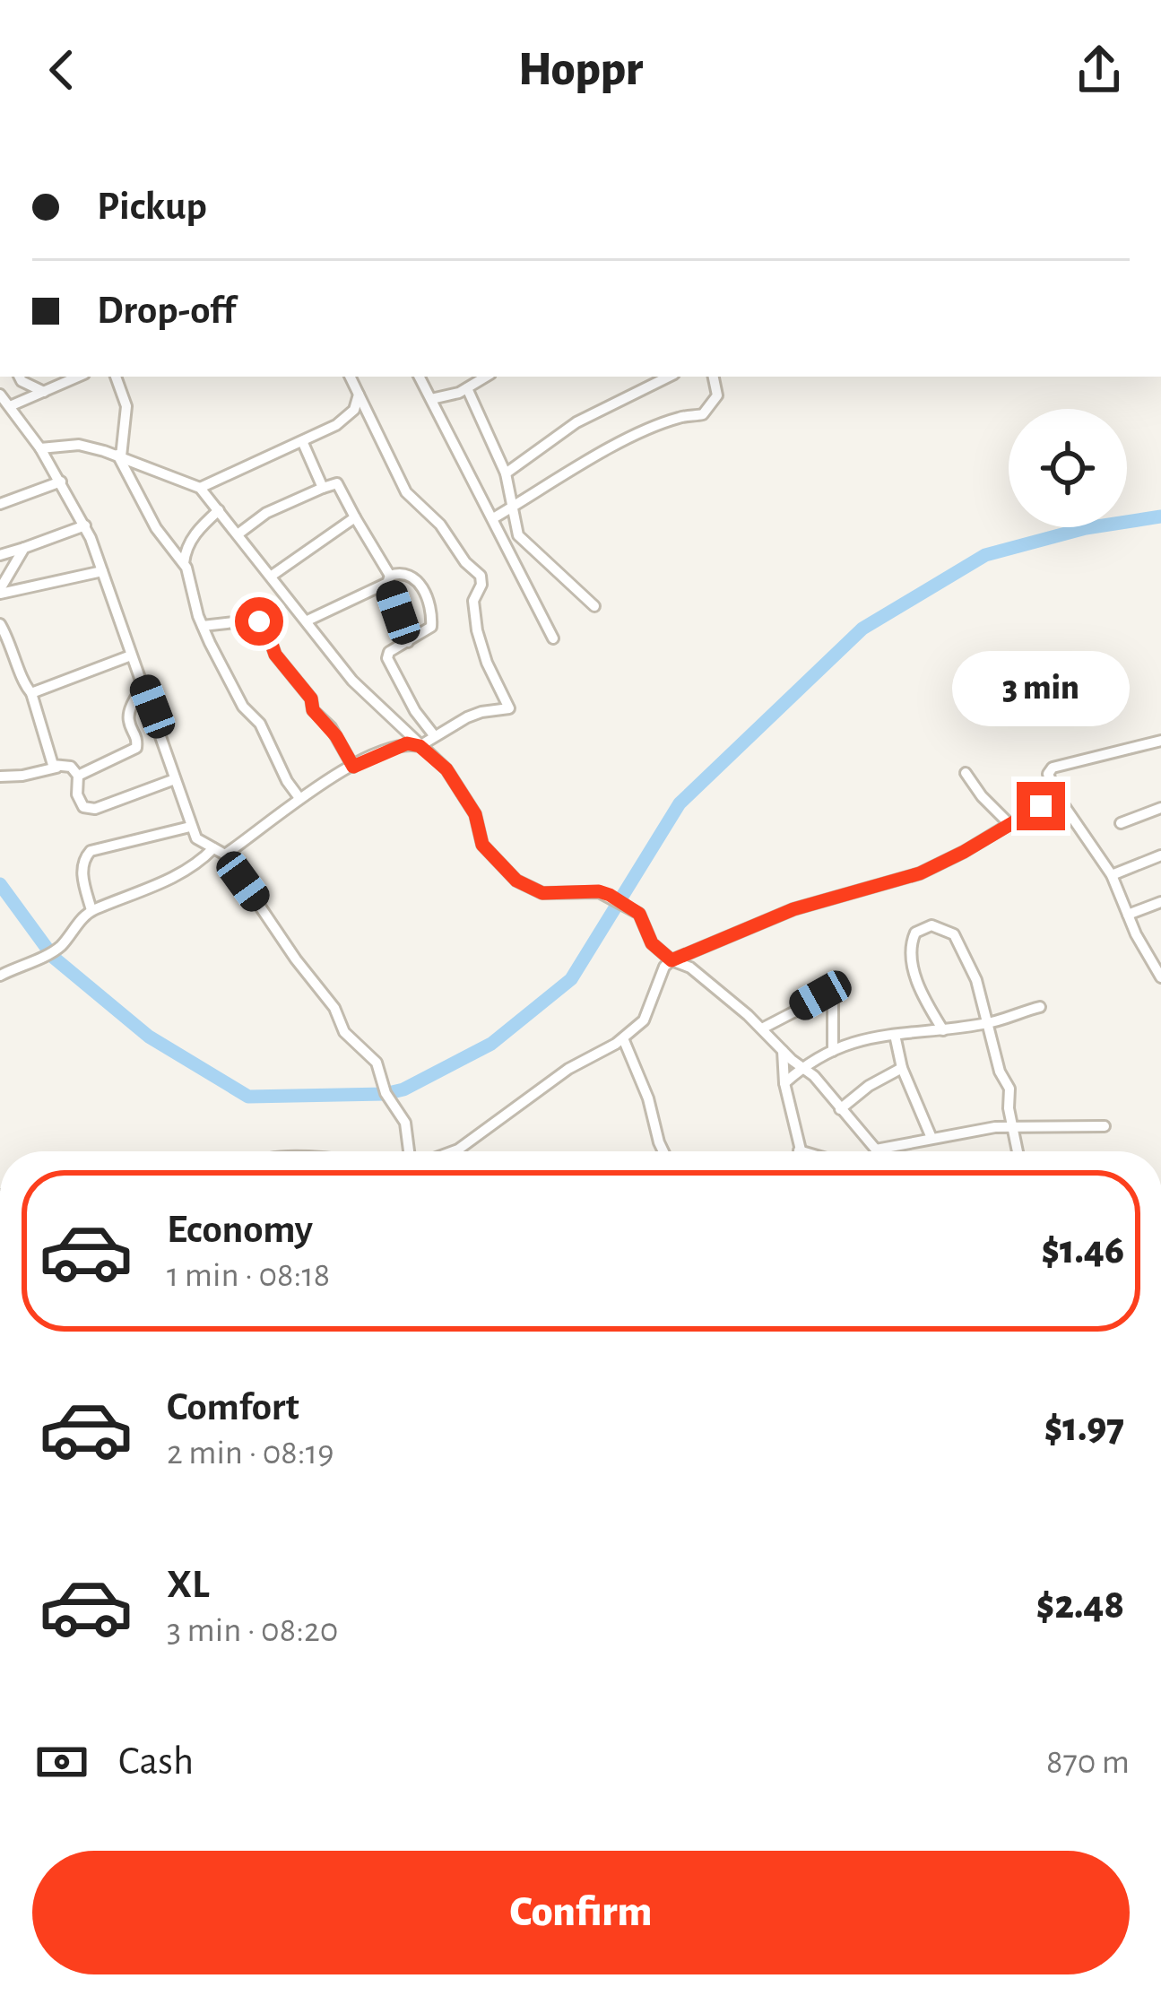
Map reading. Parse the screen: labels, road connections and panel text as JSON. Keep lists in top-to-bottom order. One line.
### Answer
{"page":{"header":"Hoppr","banner":["Pickup","Drop-off"],"bubble":"3 min","list":[{"name":"Economy","note":"1 min · 08:18","value":"$1.46"},{"name":"Comfort","note":"2 min · 08:19","value":"$1.97"},{"name":"XL","note":"3 min · 08:20","value":"$2.48"}],"pay":["Cash","870 m"],"buttons":"Confirm"}}
